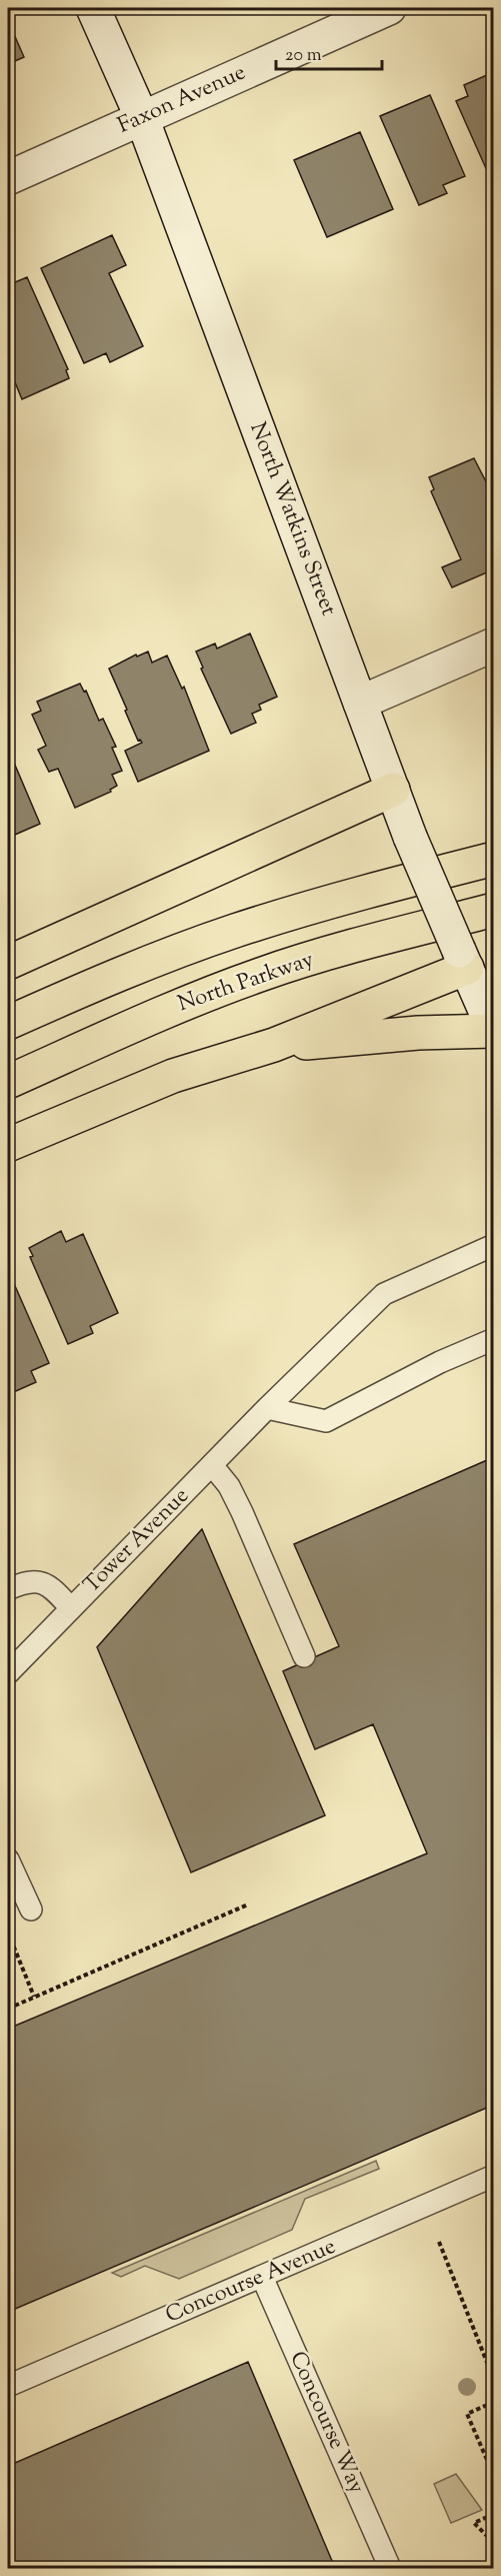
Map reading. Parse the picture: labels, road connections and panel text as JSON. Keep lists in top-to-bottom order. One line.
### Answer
{"streets":{"main road":["Faxon Avenue","North Watkins Street","North Parkway"],"lane":["Tower Avenue","Concourse Avenue","Concourse Way"]},"crossings":[["Faxon Avenue","North Watkins Street"],["Concourse Avenue","Concourse Way"]],"scale_bar":"20 m"}
